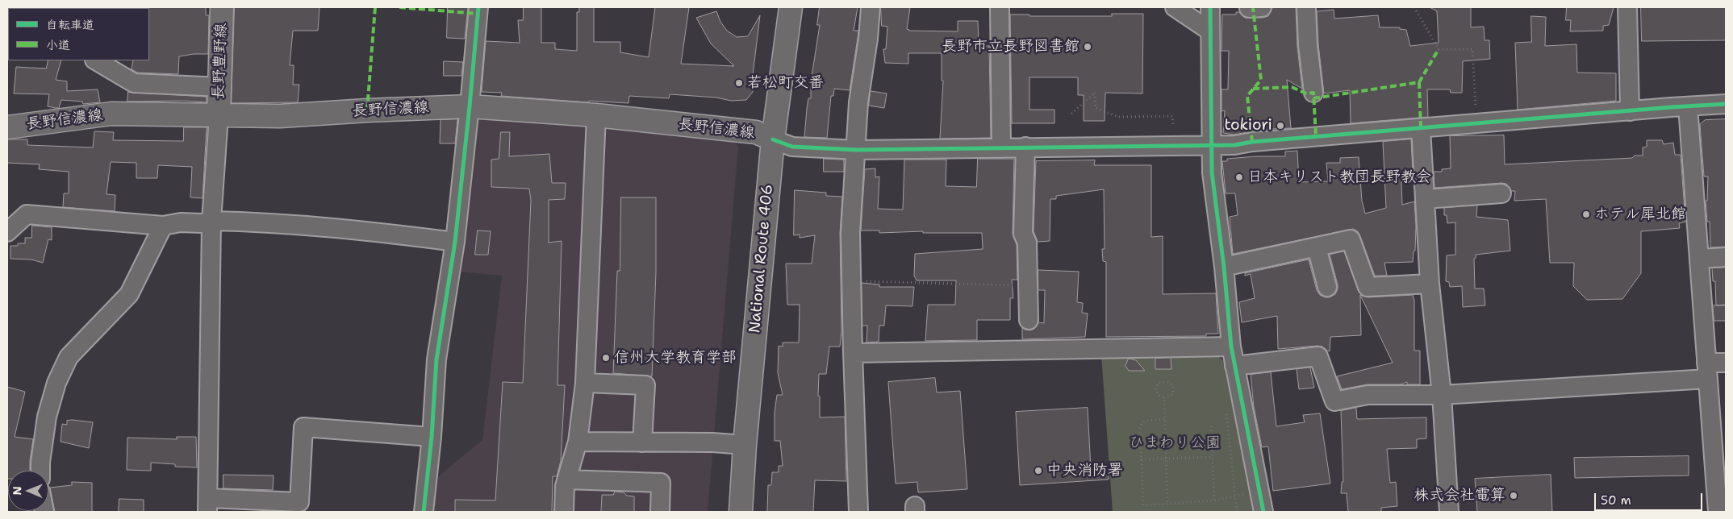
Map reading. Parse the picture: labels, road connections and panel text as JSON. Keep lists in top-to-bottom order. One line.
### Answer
{"streets":{"main road":["長野豊野線","長野信濃線","National Route 406"]},"crossings":[["長野豊野線","長野信濃線"],["長野信濃線","National Route 406"]],"parks":["ひまわり公園"],"places":["長野市立長野図書館","若松町交番","tokiori","日本キリスト教団長野教会","ホテル犀北館","信州大学教育学部","中央消防署","株式会社電算"],"legend":["自転車道","小道"],"scale_bar":"50 m","north":"left"}
